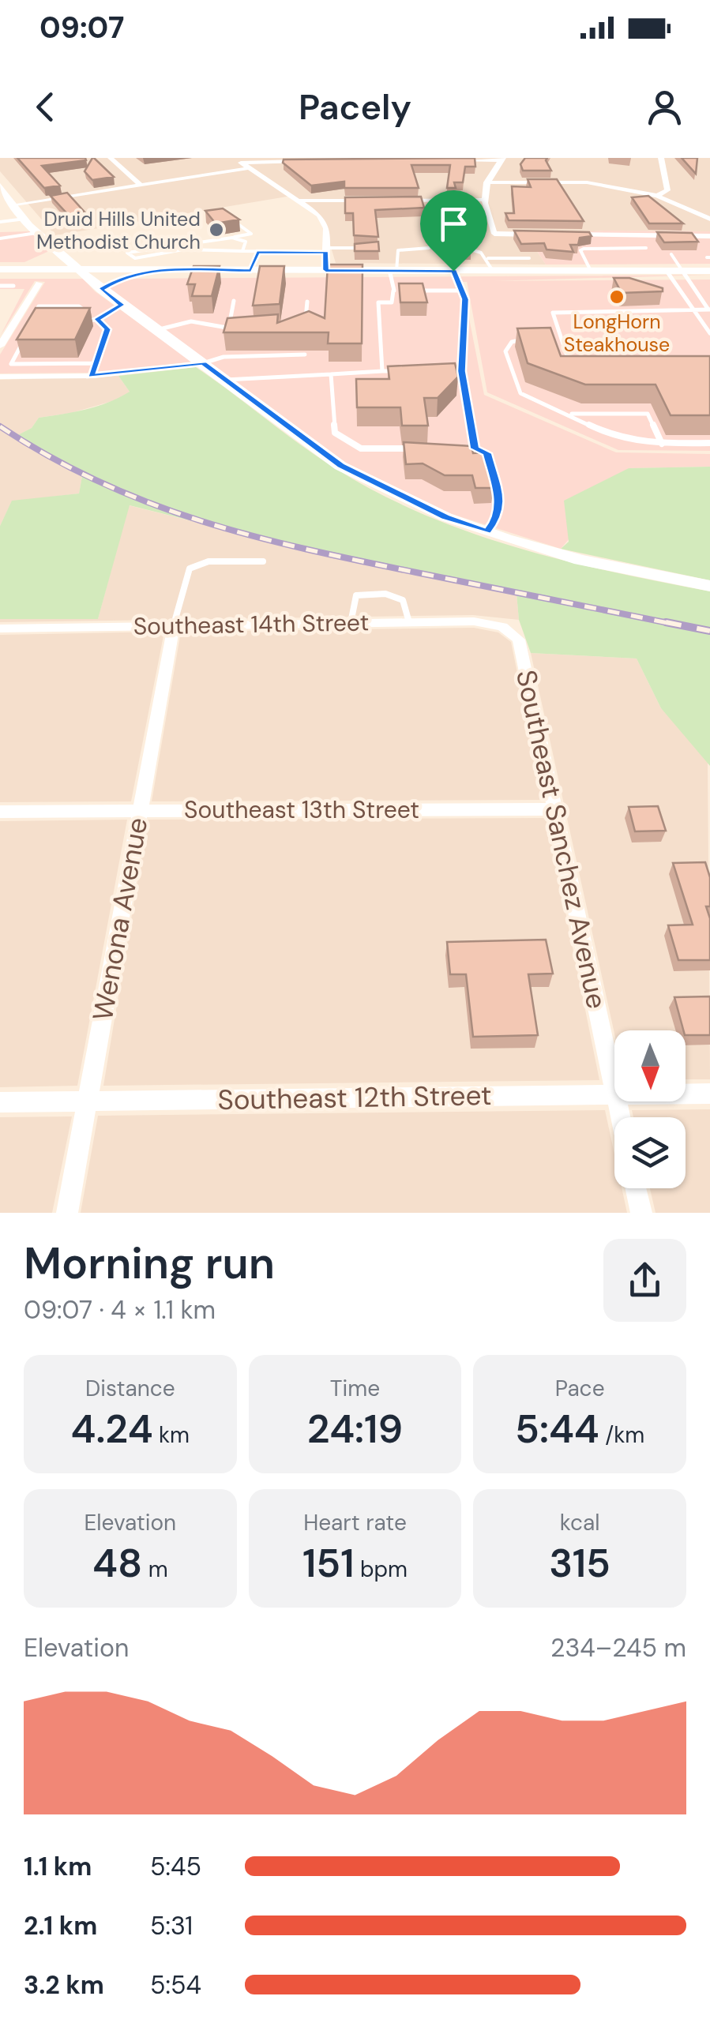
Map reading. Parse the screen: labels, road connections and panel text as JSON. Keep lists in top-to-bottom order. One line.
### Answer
{"streets":{"street":["Southeast 14th Street","Southeast 13th Street","Southeast Sanchez Avenue","Wenona Avenue","Southeast 12th Street"]},"crossings":[["Southeast 14th Street","Southeast Sanchez Avenue"],["Southeast 14th Street","Wenona Avenue"],["Southeast 13th Street","Southeast Sanchez Avenue"],["Southeast 13th Street","Wenona Avenue"],["Wenona Avenue","Southeast 12th Street"]],"places":["Druid Hills United Methodist Church","LongHorn Steakhouse"],"north":"bottom","page":{"status":"09:07","header":"Pacely","heading":["Morning run","09:07 · 4 × 1.1 km"],"stats":[["Distance","4.24 km"],["Time","24:19"],["Pace","5:44 /km"],["Elevation","48 m"],["Heart rate","151 bpm"],["kcal","315"]],"chart":["Elevation","234–245 m"],"list":[{"name":"1.1 km","note":"5:45"},{"name":"2.1 km","note":"5:31"},{"name":"3.2 km","note":"5:54"}]}}
